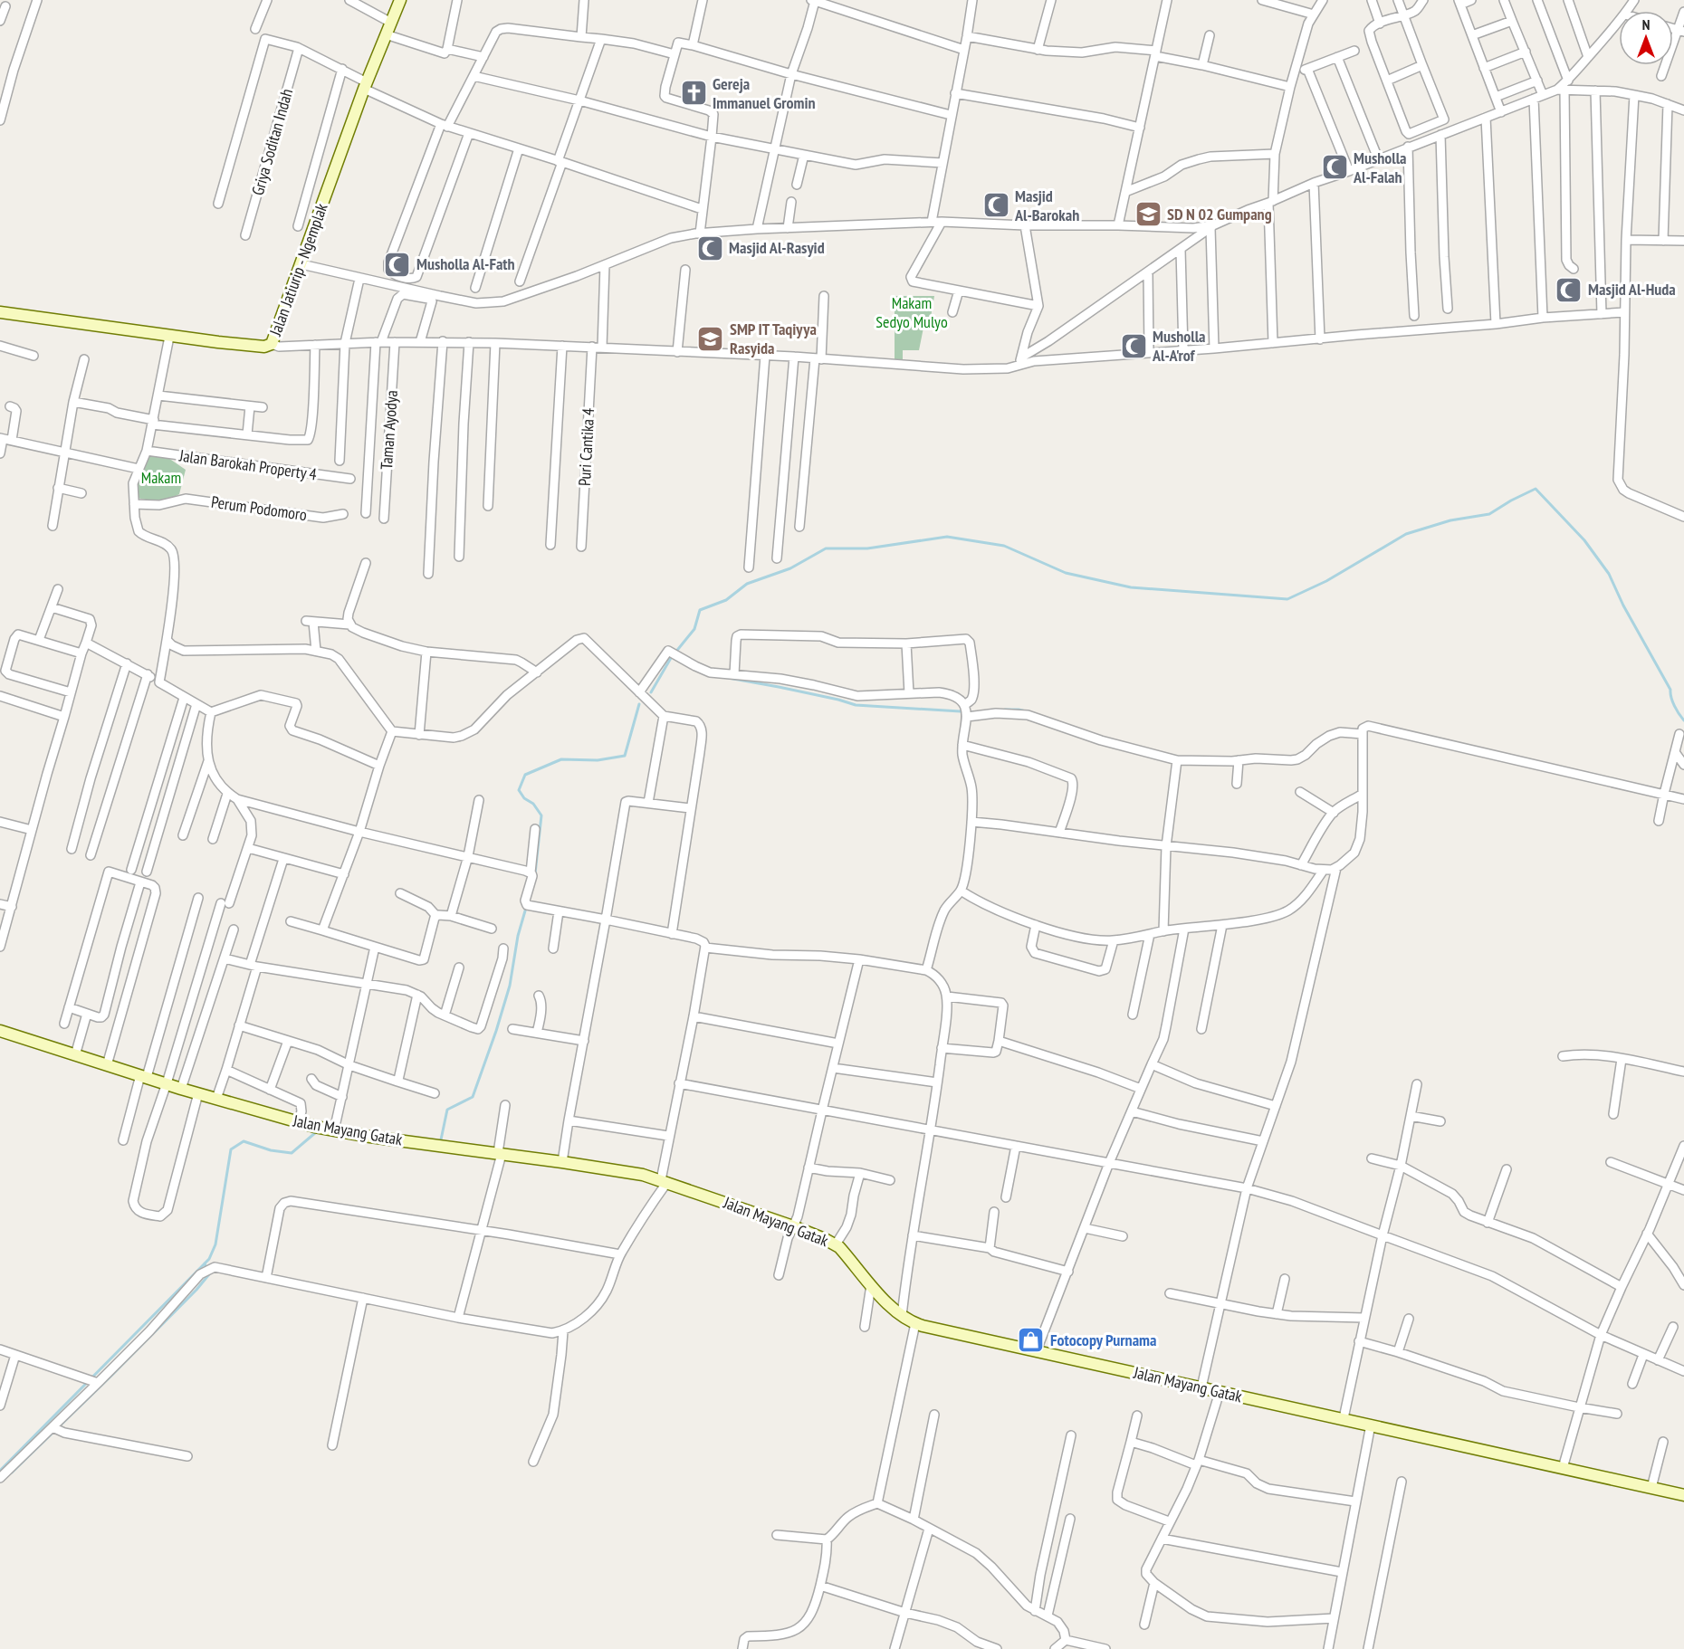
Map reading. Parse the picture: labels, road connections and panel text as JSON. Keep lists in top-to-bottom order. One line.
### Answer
{"streets":{"street":["Griya Soditan Indah","Jalan Jatiurip - Ngemplak","Taman Ayodya","Puri Cantika 4","Jalan Barokah Property 4","Perum Podomoro","Jalan Mayang Gatak"]},"parks":["Makam Sedyo Mulyo","Makam"],"places":{"church":["Gereja Immanuel Gromin"],"mosque":["Musholla Al-Falah","Masjid Al-Barokah","Masjid Al-Rasyid","Musholla Al-Fath","Masjid Al-Huda","Musholla Al-A'rof"],"school or university":["SD N 02 Gumpang","SMP IT Taqiyya Rasyida"],"shop":["Fotocopy Purnama"]},"north":"top"}
